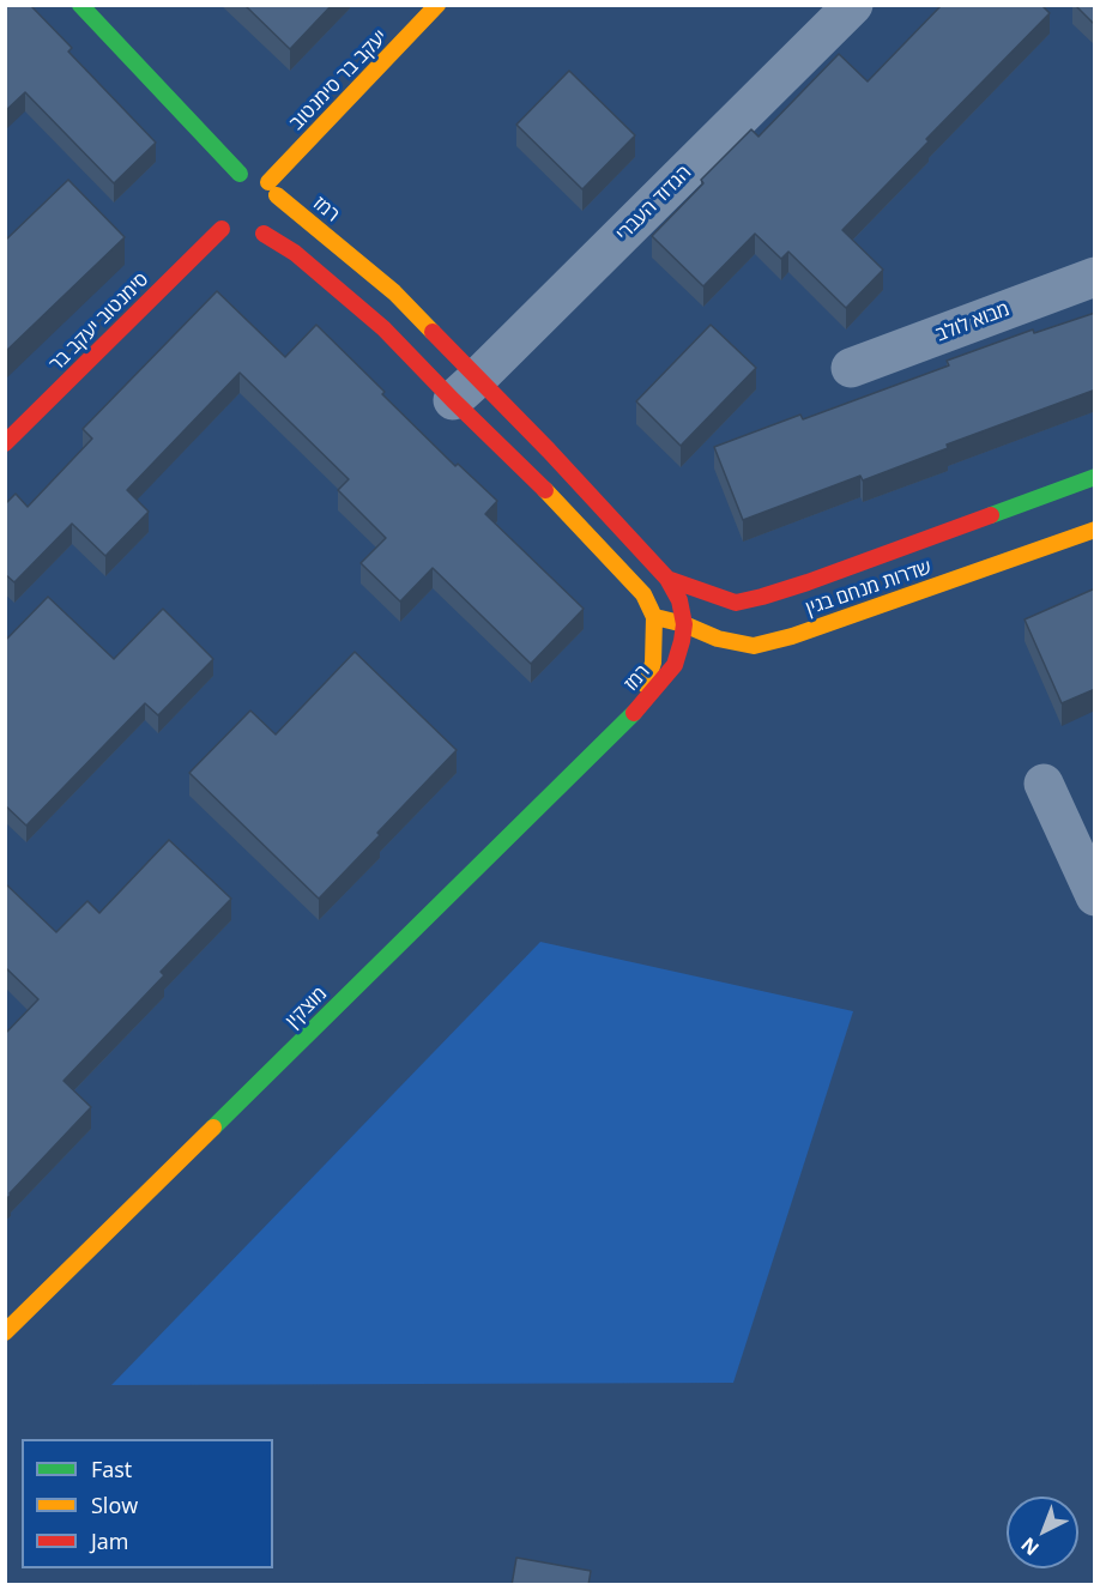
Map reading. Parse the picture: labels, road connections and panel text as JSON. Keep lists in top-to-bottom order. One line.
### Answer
{"streets":{"street":["יעקב בר סימנטוב","הגדוד העברי","רמז","סימנטוב יעקב בר","מבוא לולב","שדרות מנחם בגין","מוצקין"]},"crossings":[["יעקב בר סימנטוב","רמז"],["הגדוד העברי","רמז"],["רמז","שדרות מנחם בגין"],["רמז","מוצקין"]],"legend":["Fast","Slow","Jam"],"north":"bottom left"}
